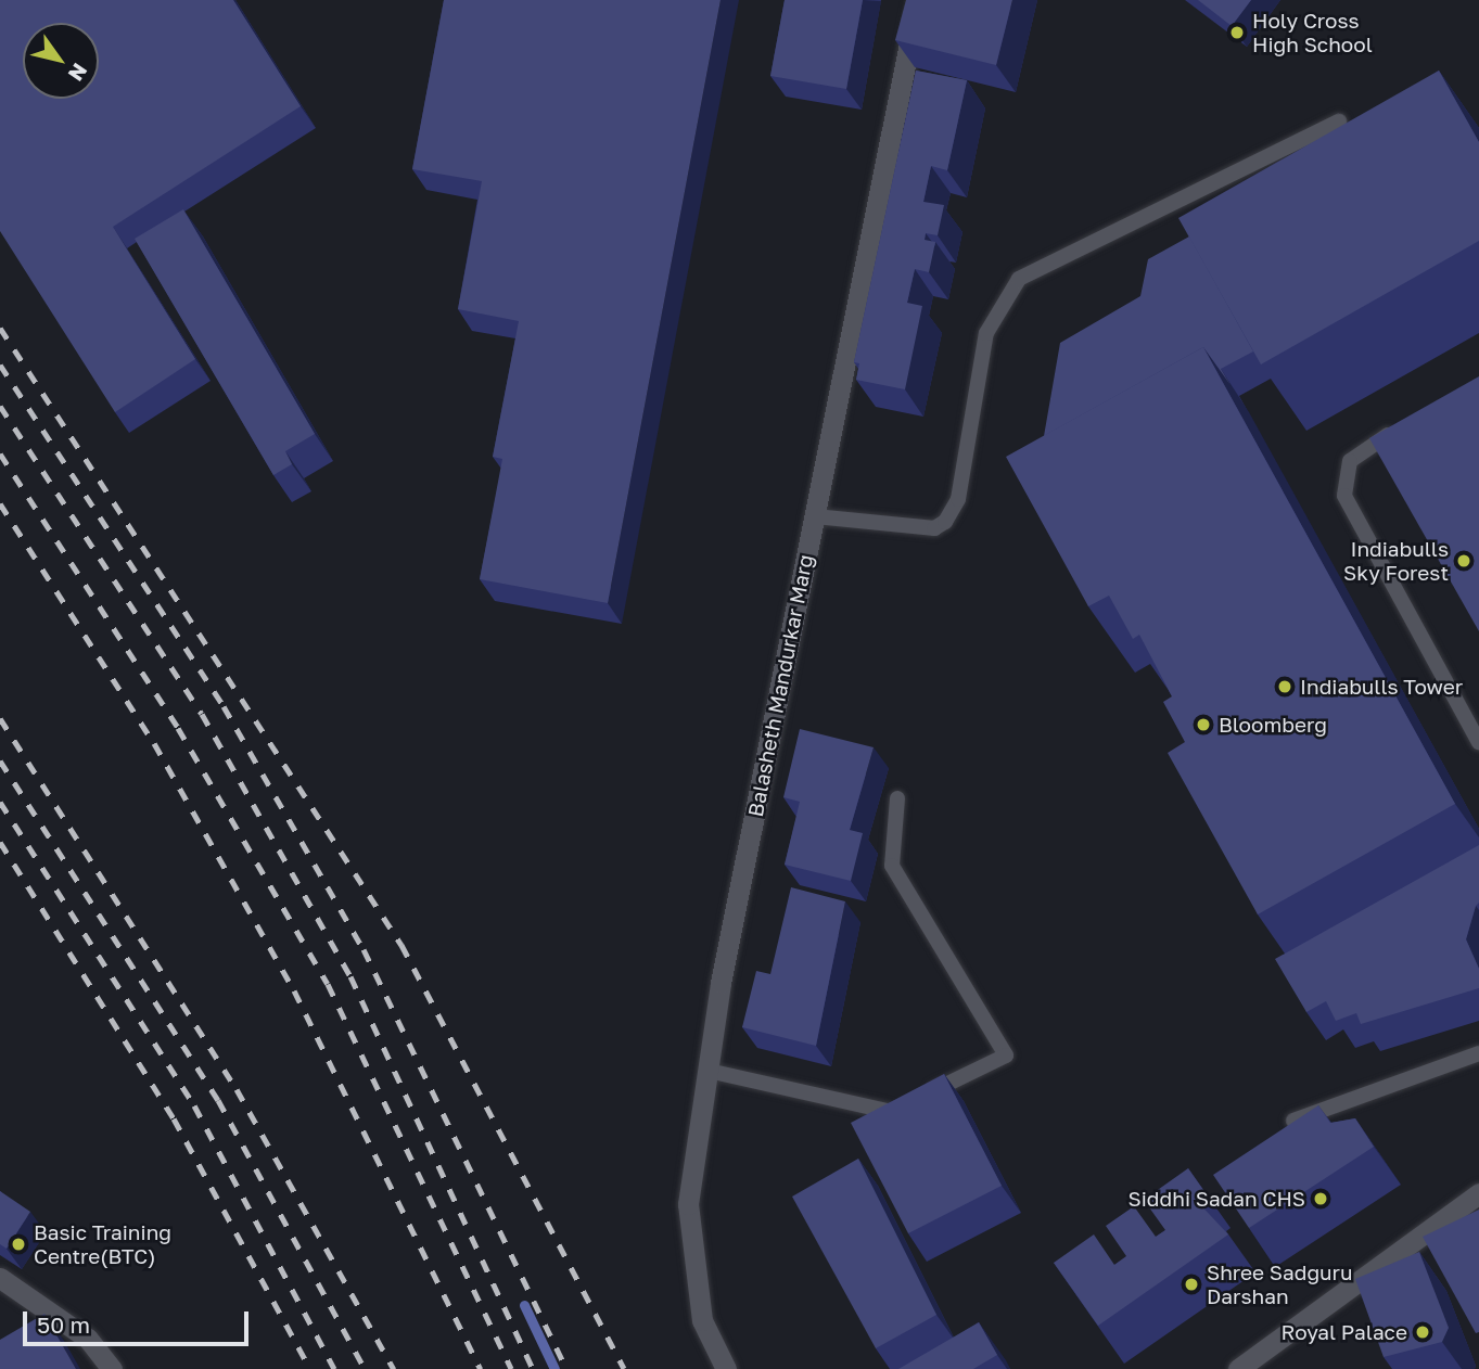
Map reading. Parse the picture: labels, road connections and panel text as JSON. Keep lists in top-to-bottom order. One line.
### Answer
{"streets":{"street":["Balasheth Mandurkar Marg"]},"places":["Holy Cross High School","Indiabulls Sky Forest","Indiabulls Tower","Bloomberg","Siddhi Sadan CHS","Basic Training Centre(BTC)","Shree Sadguru Darshan","Royal Palace"],"scale_bar":"50 m","north":"bottom right"}
